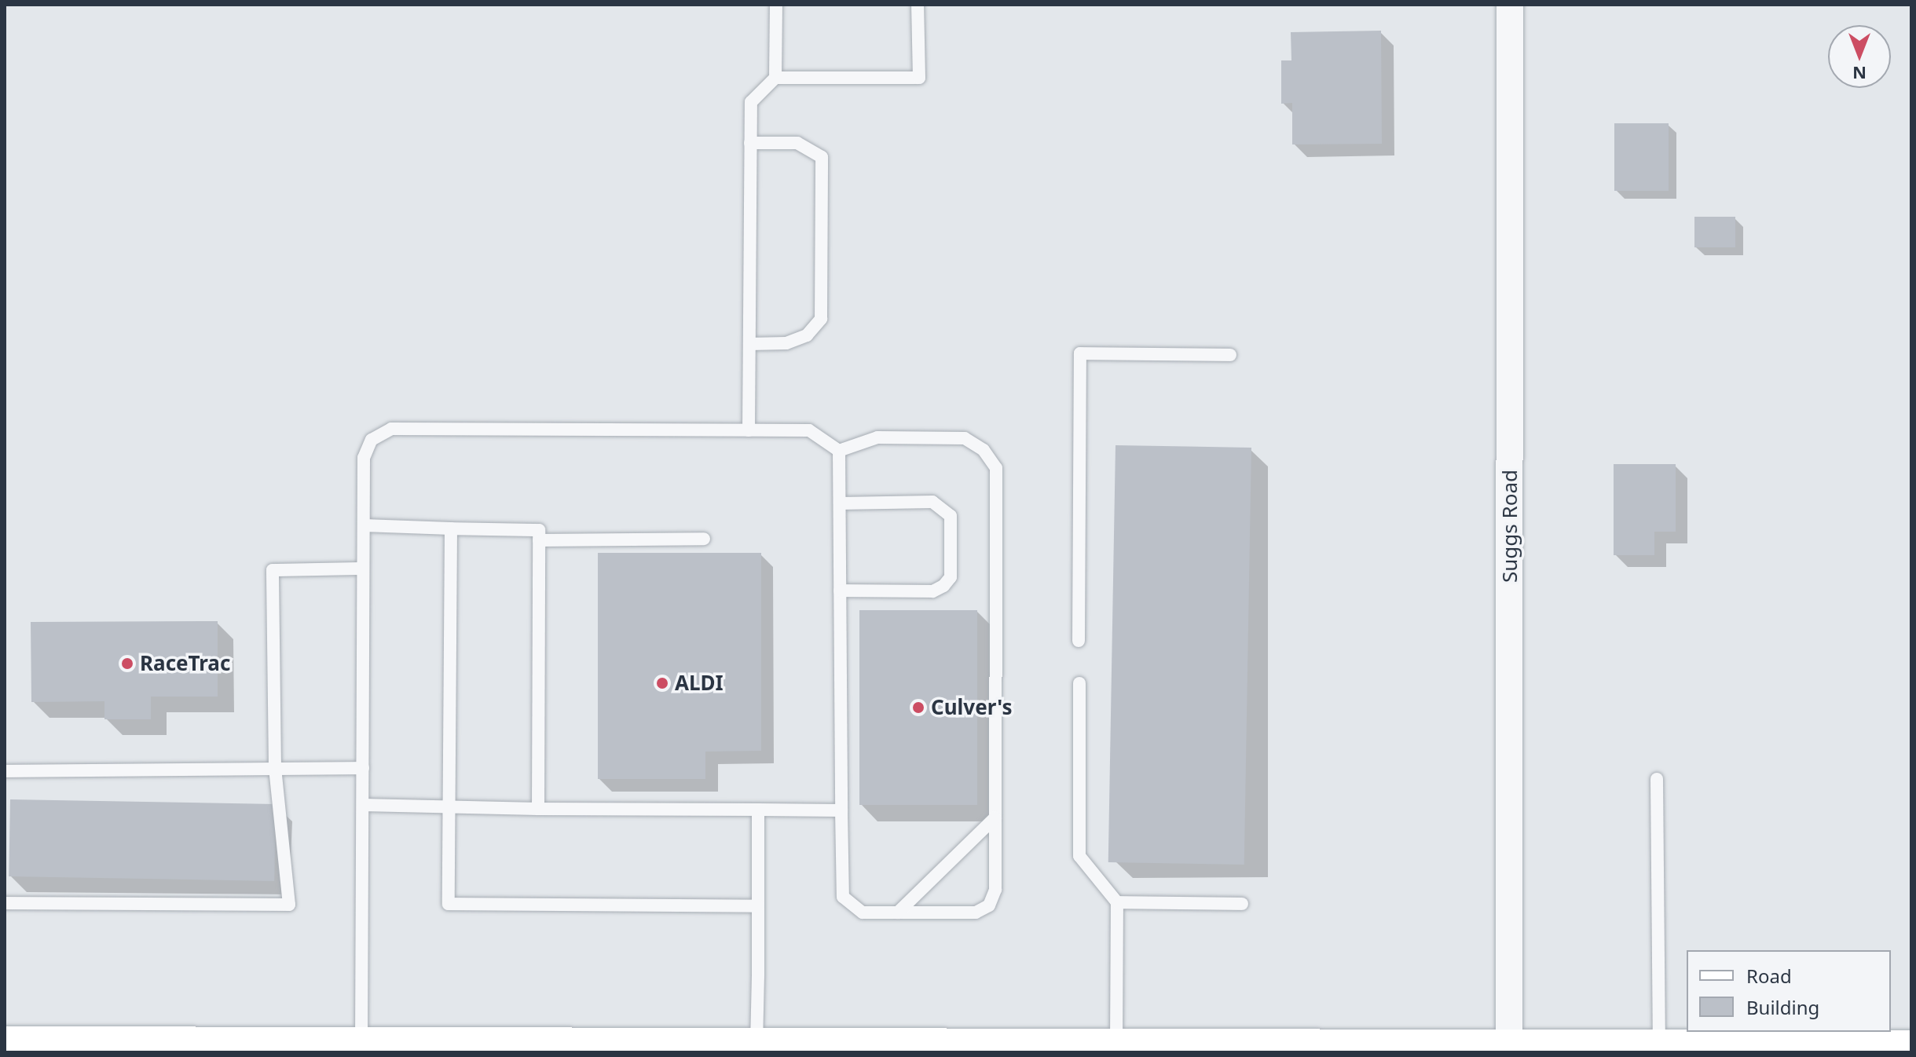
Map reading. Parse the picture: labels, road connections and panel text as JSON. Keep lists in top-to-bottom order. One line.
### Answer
{"streets":{"street":["Suggs Road"]},"places":["RaceTrac","ALDI","Culver's"],"legend":["Road","Building"],"north":"bottom"}
